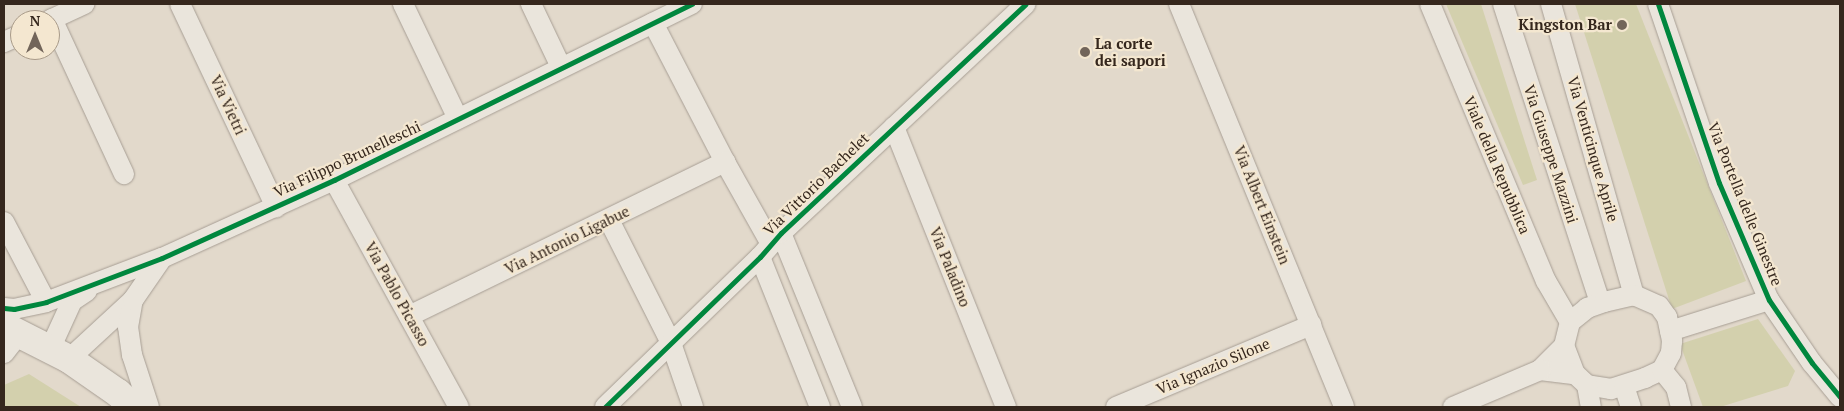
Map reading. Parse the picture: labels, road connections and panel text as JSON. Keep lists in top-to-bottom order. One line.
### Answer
{"streets":{"street":["Via Vietri","Via Venticinque Aprile","Via Giuseppe Mazzini","Via Filippo Brunelleschi","Viale della Repubblica","Via Vittorio Bachelet","Via Portella delle Ginestre","Via Albert Einstein","Via Antonio Ligabue","Via Paladino","Via Pablo Picasso","Via Ignazio Silone"]},"crossings":[["Via Vietri","Via Filippo Brunelleschi"],["Via Venticinque Aprile","Via Giuseppe Mazzini"],["Via Venticinque Aprile","Viale della Repubblica"],["Via Giuseppe Mazzini","Viale della Repubblica"],["Via Filippo Brunelleschi","Via Vittorio Bachelet"],["Via Filippo Brunelleschi","Via Pablo Picasso"],["Via Vittorio Bachelet","Via Antonio Ligabue"],["Via Vittorio Bachelet","Via Paladino"],["Via Albert Einstein","Via Ignazio Silone"],["Via Antonio Ligabue","Via Pablo Picasso"]],"places":["Kingston Bar","La corte dei sapori"],"north":"top"}
